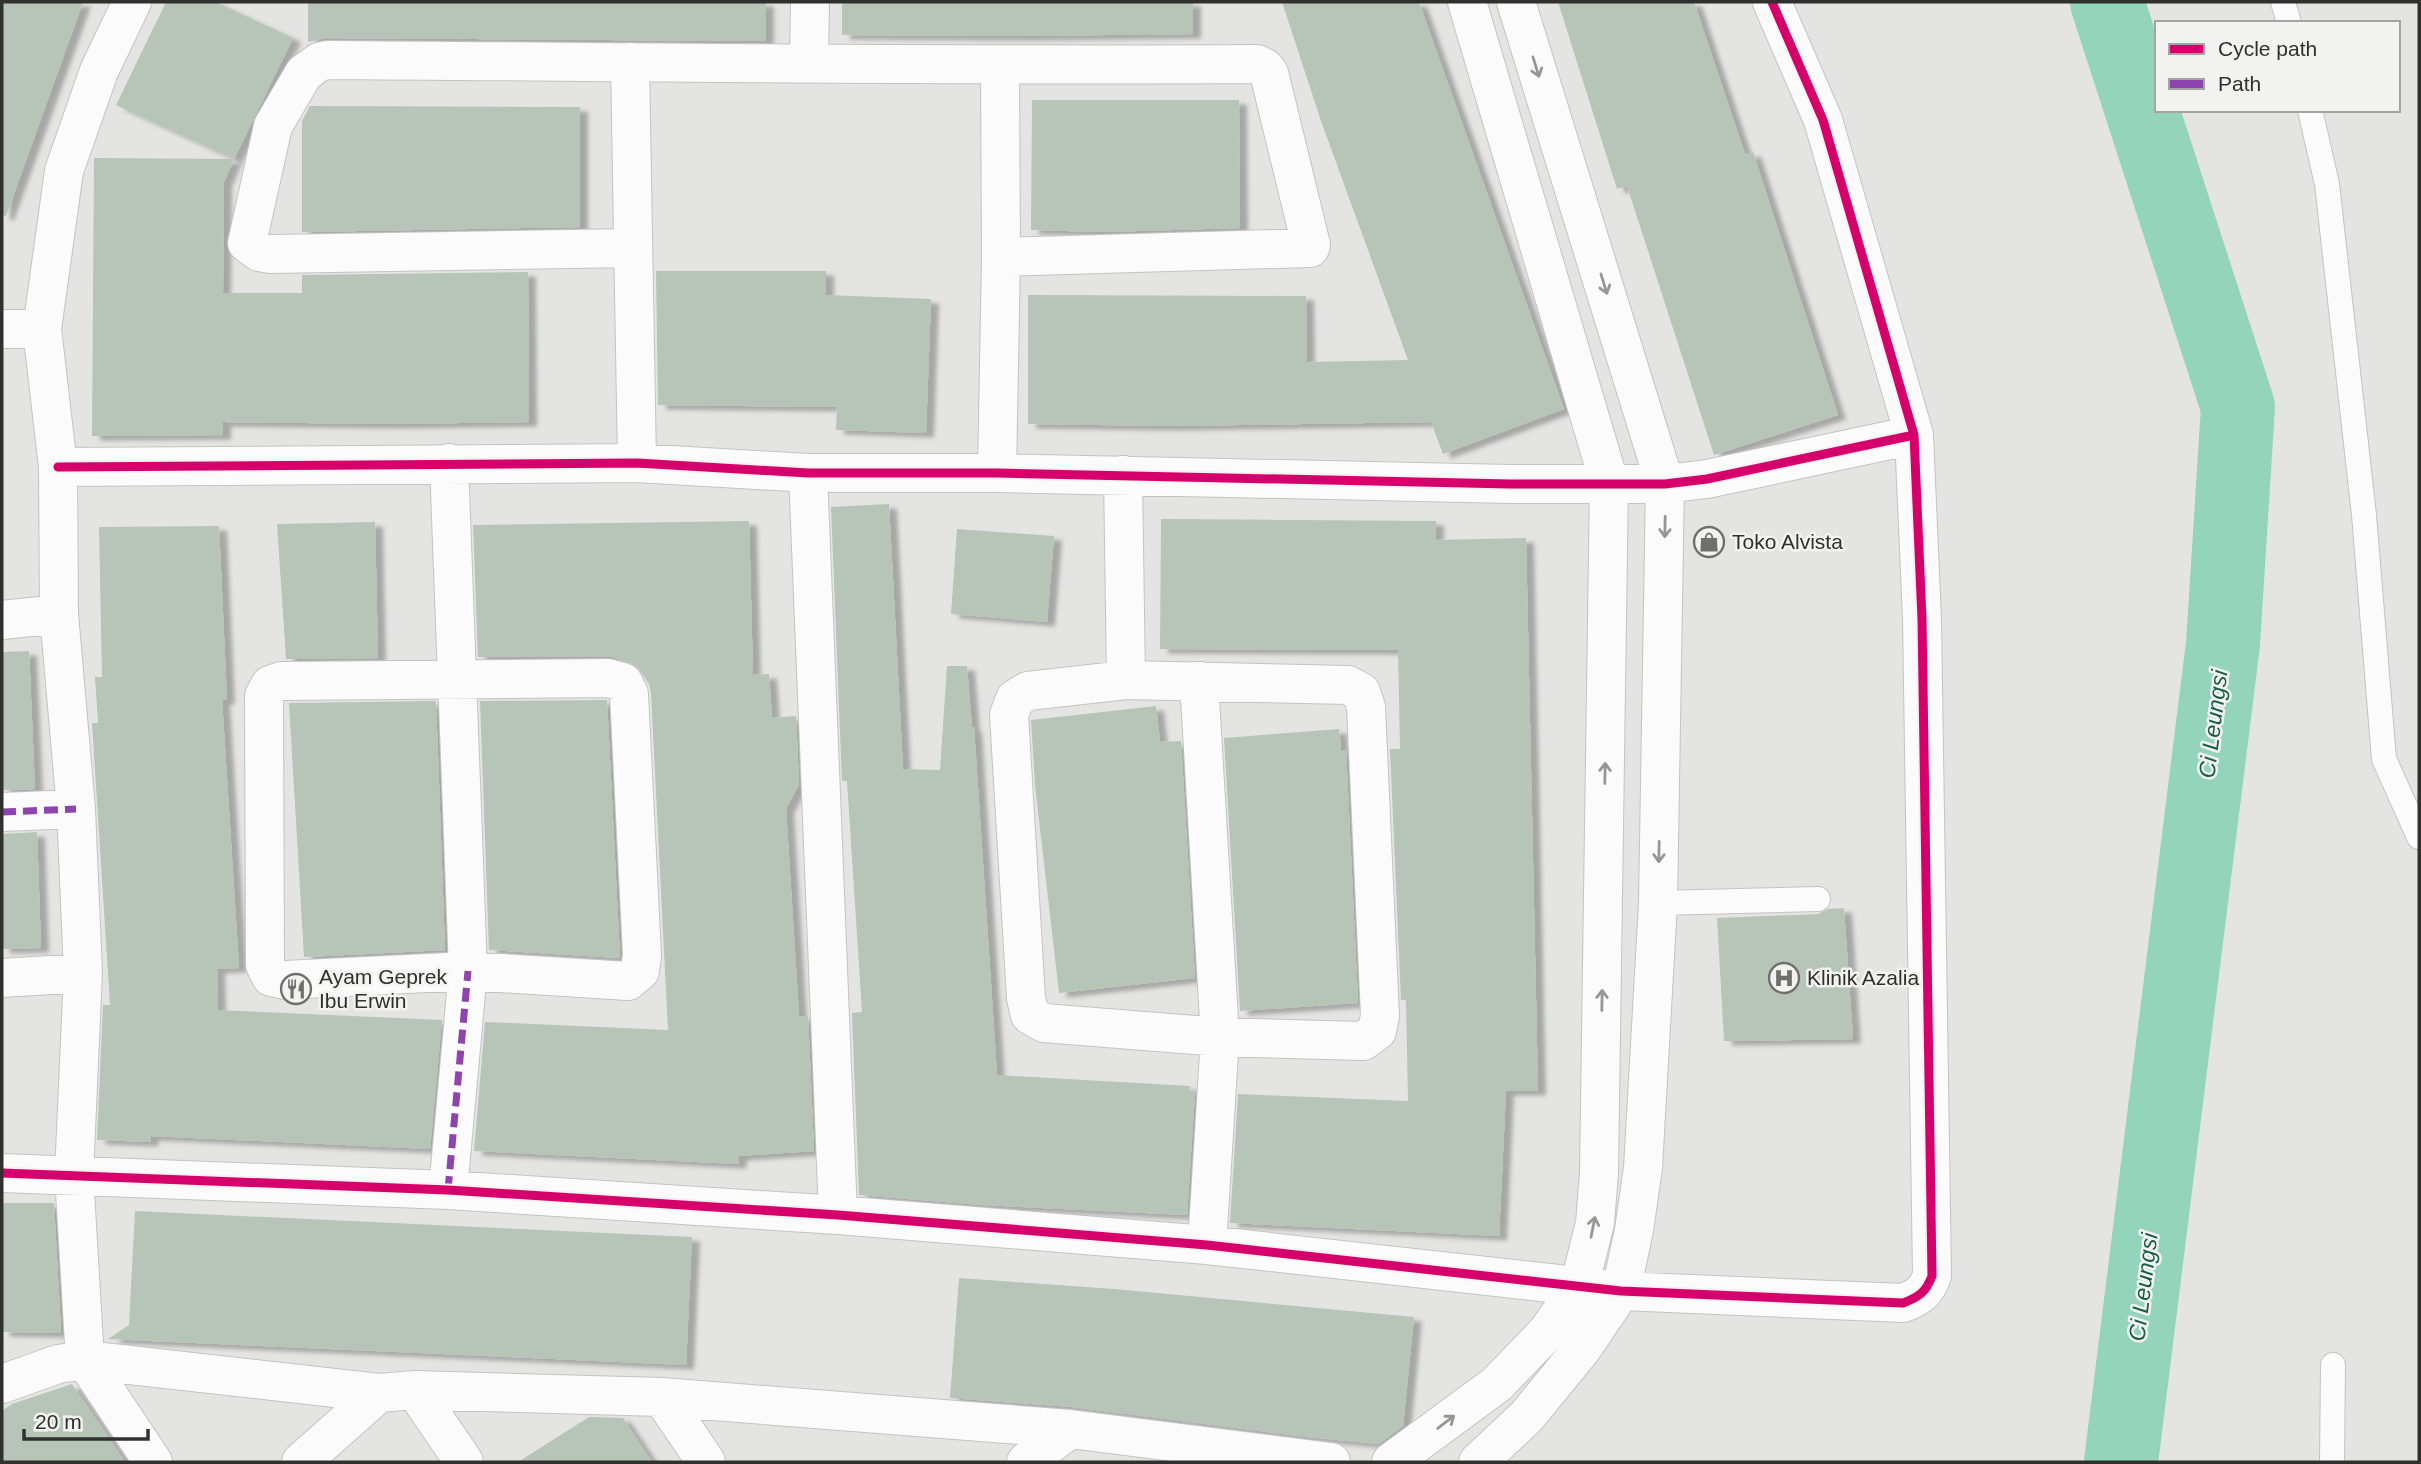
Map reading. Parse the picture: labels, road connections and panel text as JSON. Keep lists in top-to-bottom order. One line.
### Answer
{"water":["Ci Leungsi"],"places":{"shop":["Toko Alvista"],"hospital":["Klinik Azalia"],"restaurant":["Ayam Geprek Ibu Erwin"]},"legend":["Cycle path","Path"],"scale_bar":"20 m"}
